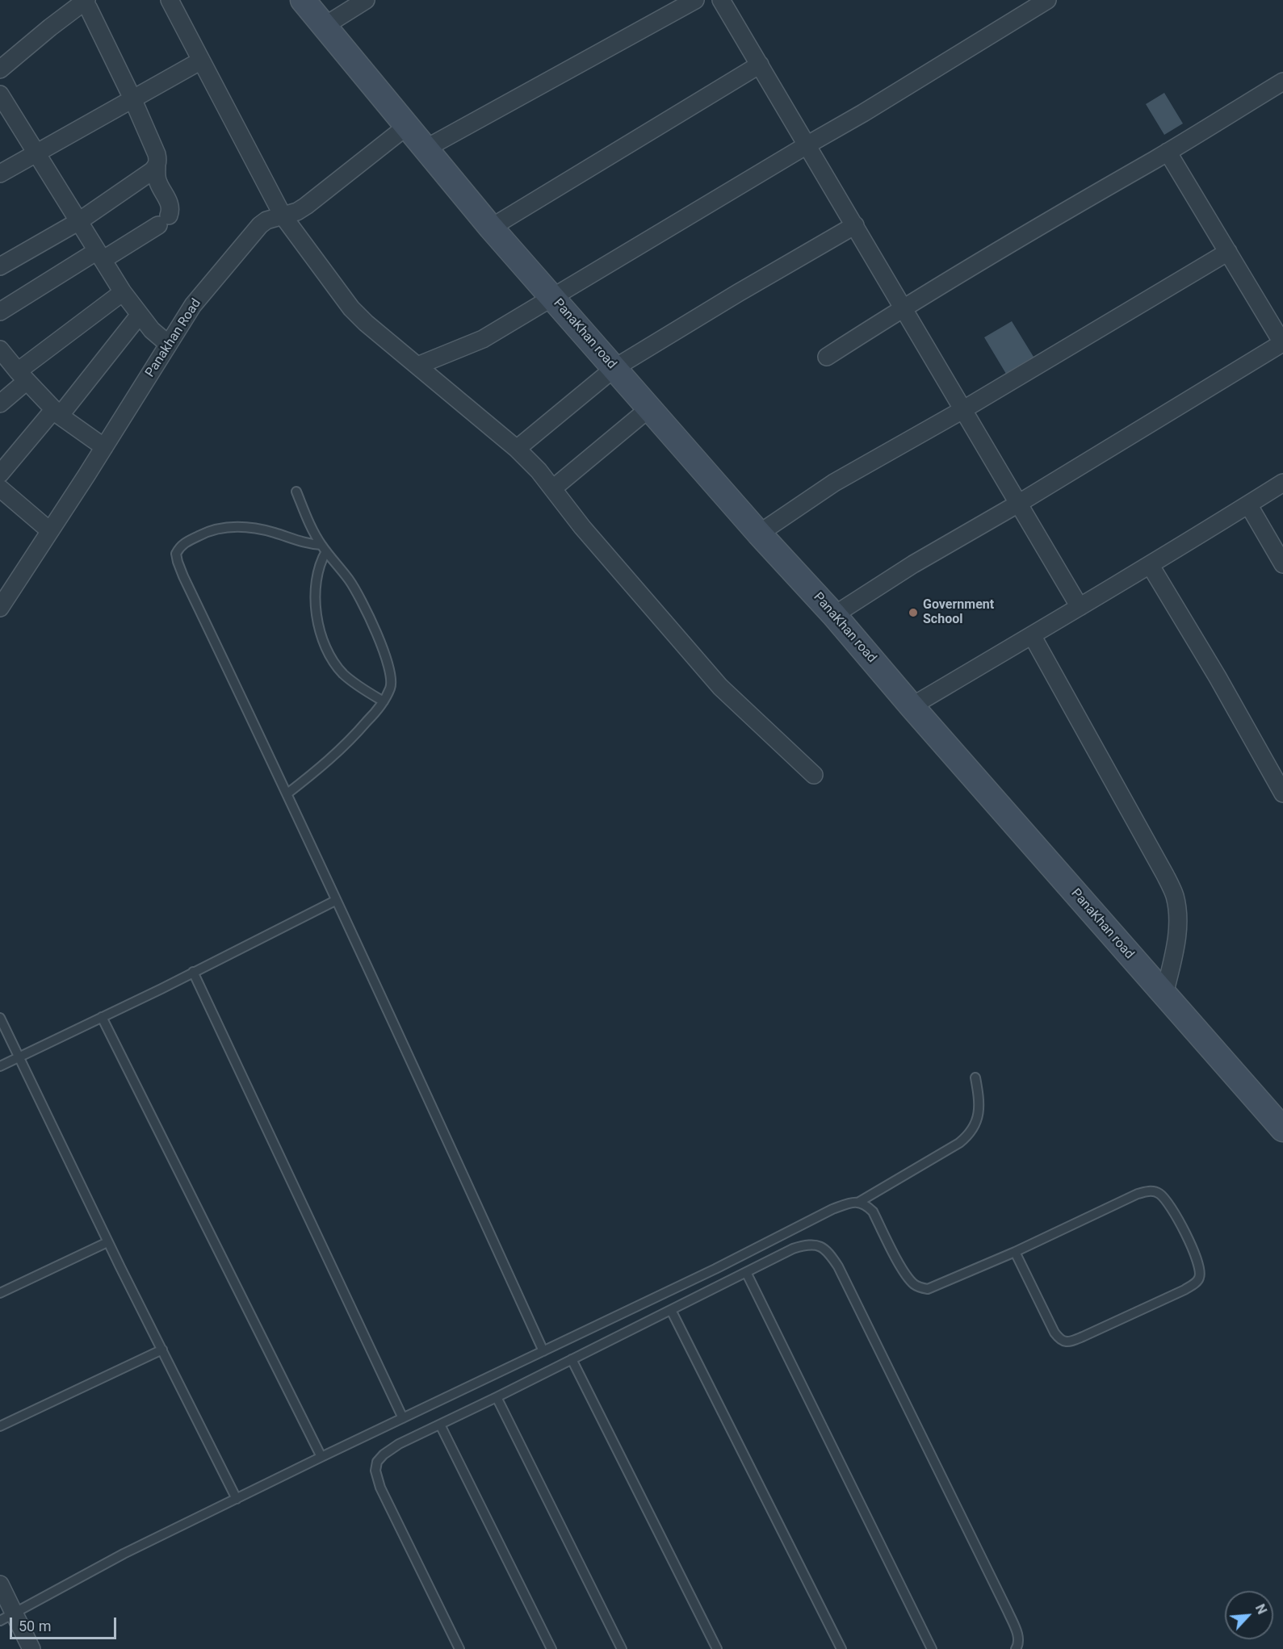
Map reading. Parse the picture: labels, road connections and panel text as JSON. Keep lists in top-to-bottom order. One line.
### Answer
{"streets":{"street":["PanaKhan road","Panakhan Road"]},"crossings":[["PanaKhan road","Panakhan Road"]],"places":["Government School"],"scale_bar":"50 m","north":"top right"}
